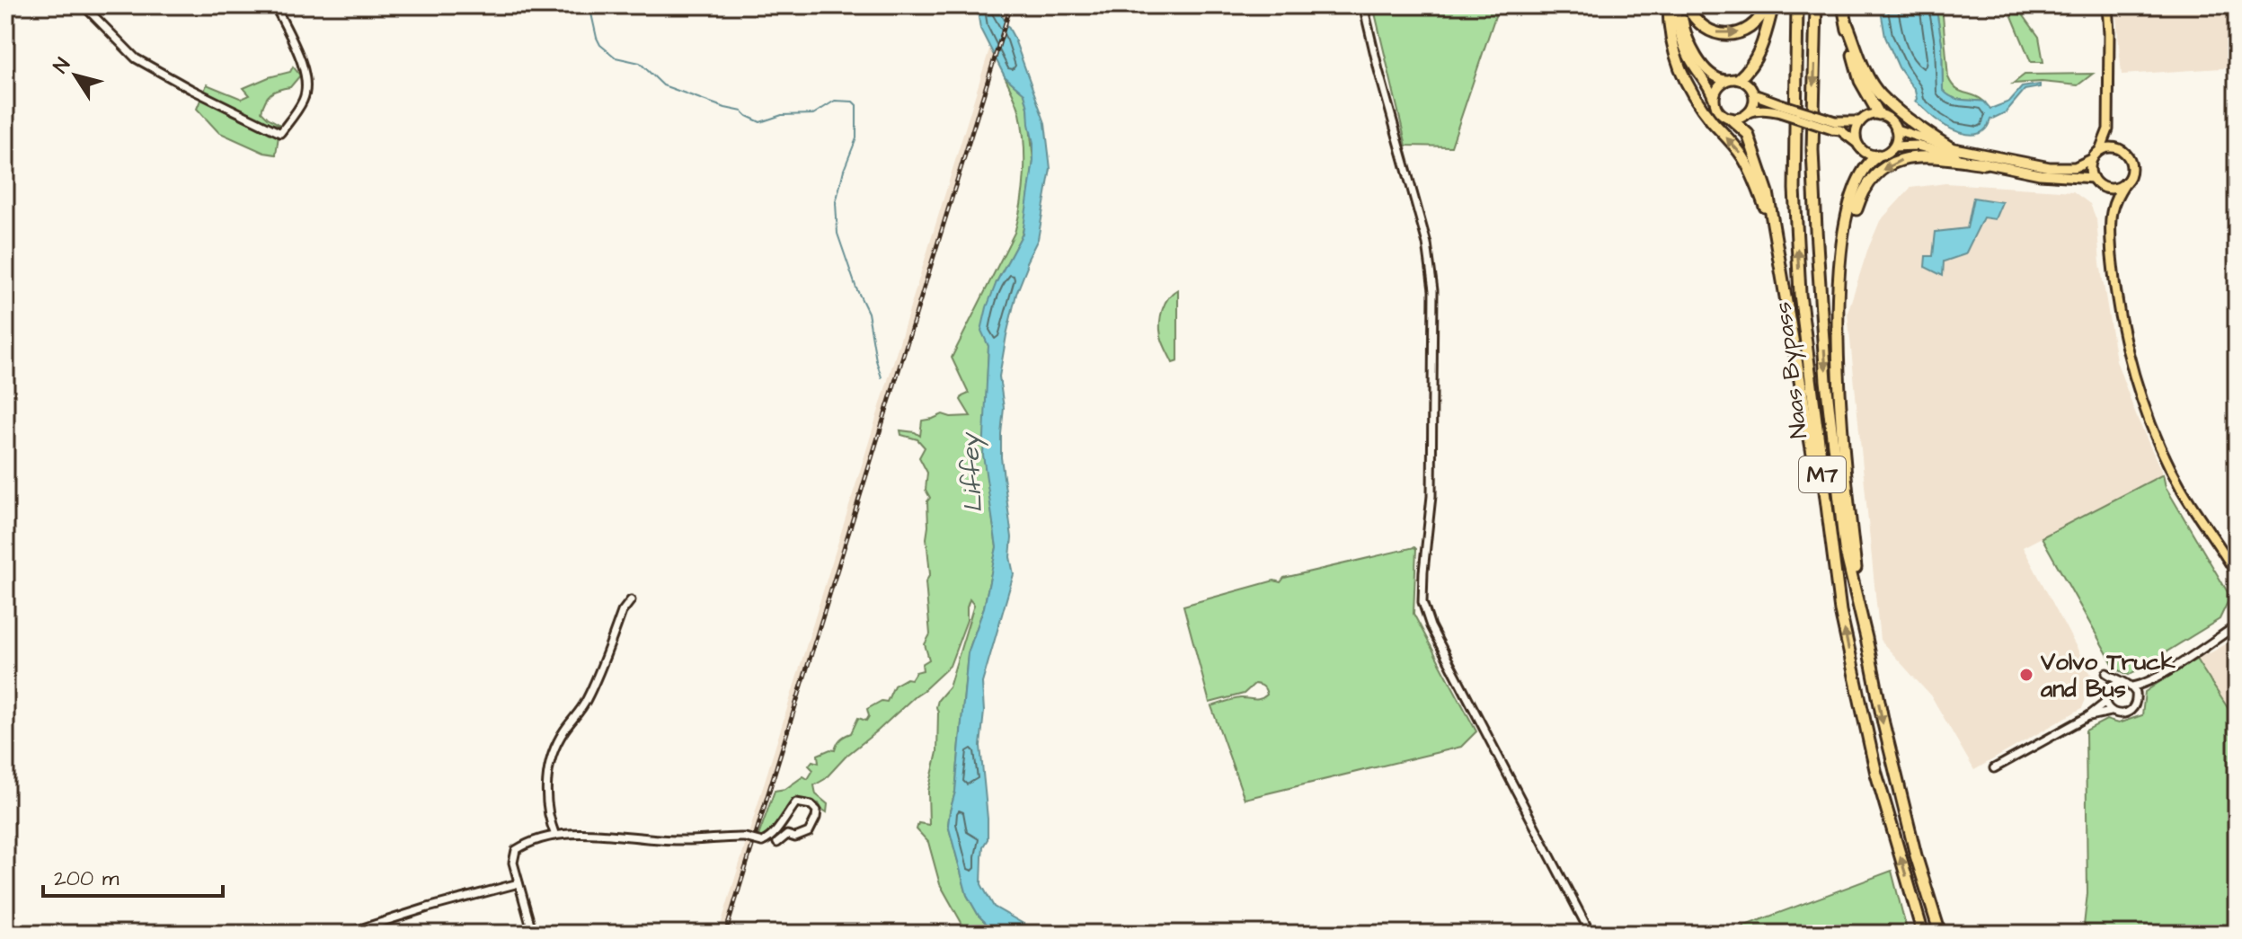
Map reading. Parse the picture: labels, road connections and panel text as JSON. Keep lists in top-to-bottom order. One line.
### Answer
{"streets":{"highway":["Naas Bypass","M7"]},"crossings":[["Naas Bypass","M7"]],"water":["Liffey"],"places":["Volvo Truck and Bus"],"scale_bar":"200 m","north":"top left"}
